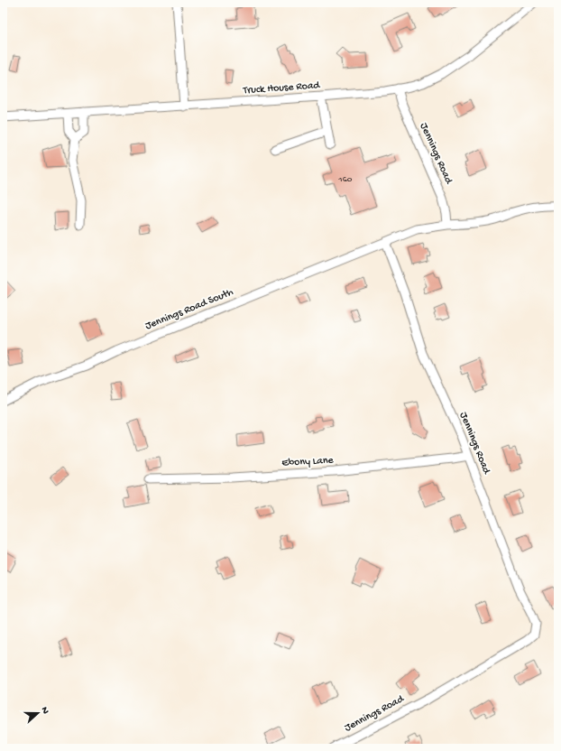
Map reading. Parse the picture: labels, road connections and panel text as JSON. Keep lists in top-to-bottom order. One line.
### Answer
{"streets":{"street":["Truck House Road","Jennings Road","Jennings Road South","Ebony Lane"]},"crossings":[["Truck House Road","Jennings Road"],["Jennings Road","Jennings Road South"],["Jennings Road","Ebony Lane"]],"house_numbers":["160"],"north":"right"}
